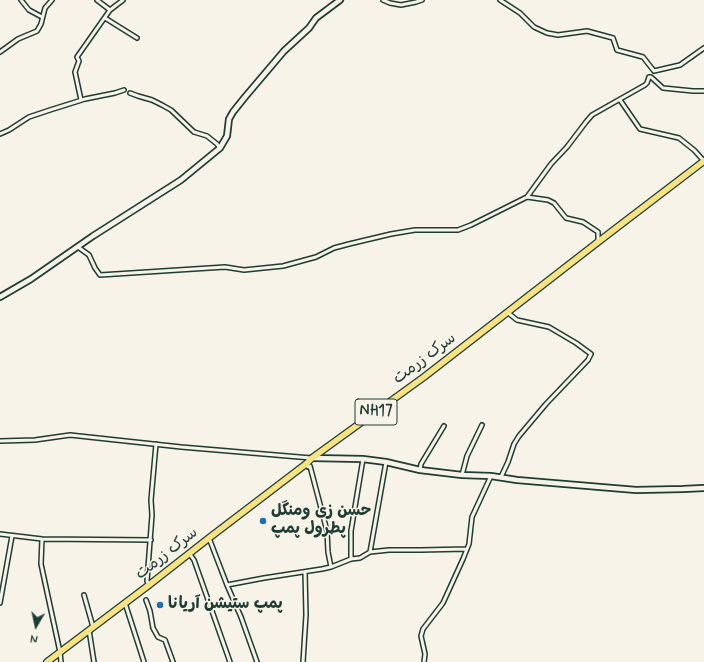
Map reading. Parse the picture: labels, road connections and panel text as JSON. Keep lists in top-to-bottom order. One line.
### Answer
{"streets":{"highway":["سرک زرمت","NH17"]},"places":["حسن زی ومنگل پطرول پمپ","پمپ ستیشن آریانا"],"north":"bottom"}
